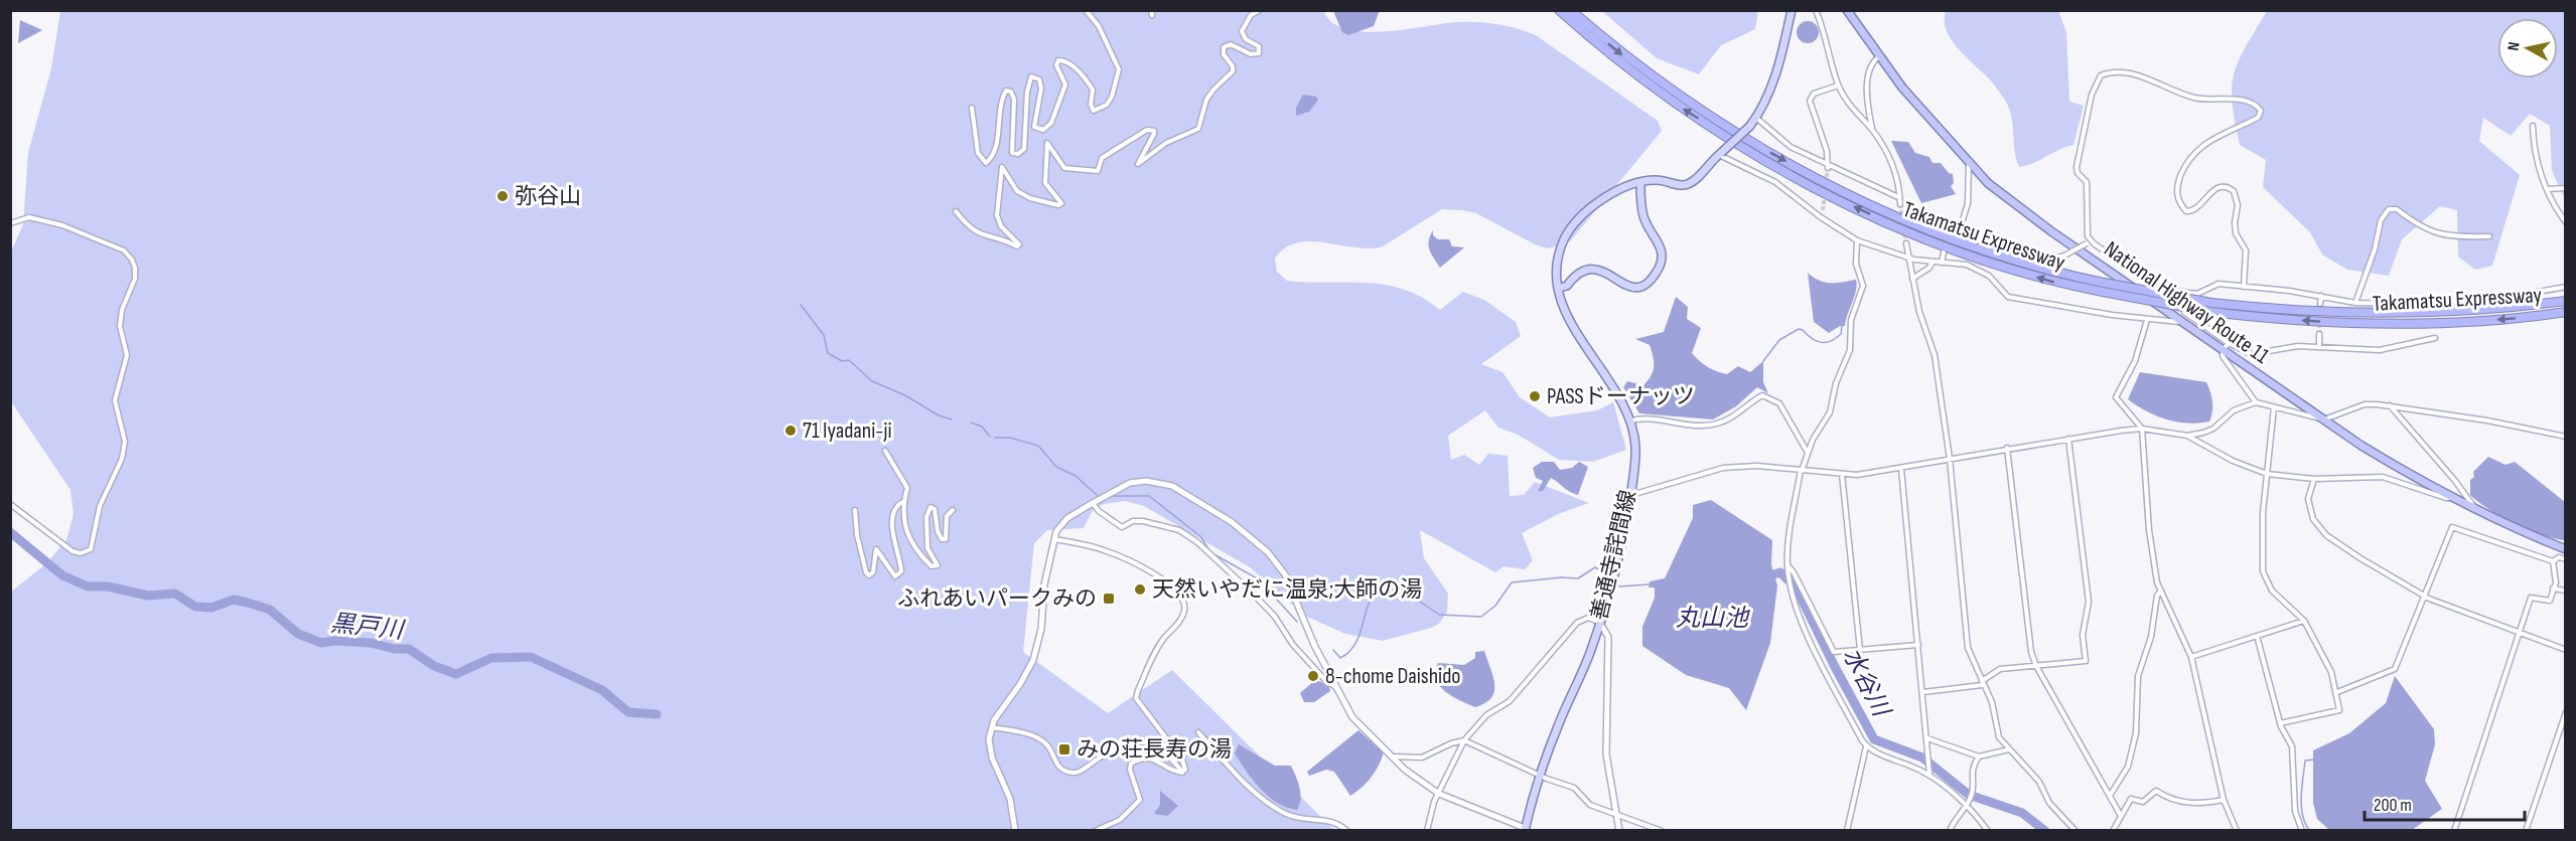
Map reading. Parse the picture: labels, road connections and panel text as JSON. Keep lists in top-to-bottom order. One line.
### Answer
{"streets":{"highway":["Takamatsu Expressway","National Highway Route 11"],"main road":["善通寺詫間線"]},"water":["丸山池","黒戸川","水谷川"],"places":{"other":["弥谷山","PASSドーナッツ","71 Iyadani-ji","天然いやだに温泉;大師の湯","8-chome Daishido"],"transit":["ふれあいパークみの","みの荘長寿の湯"]},"scale_bar":"200 m","north":"left"}
